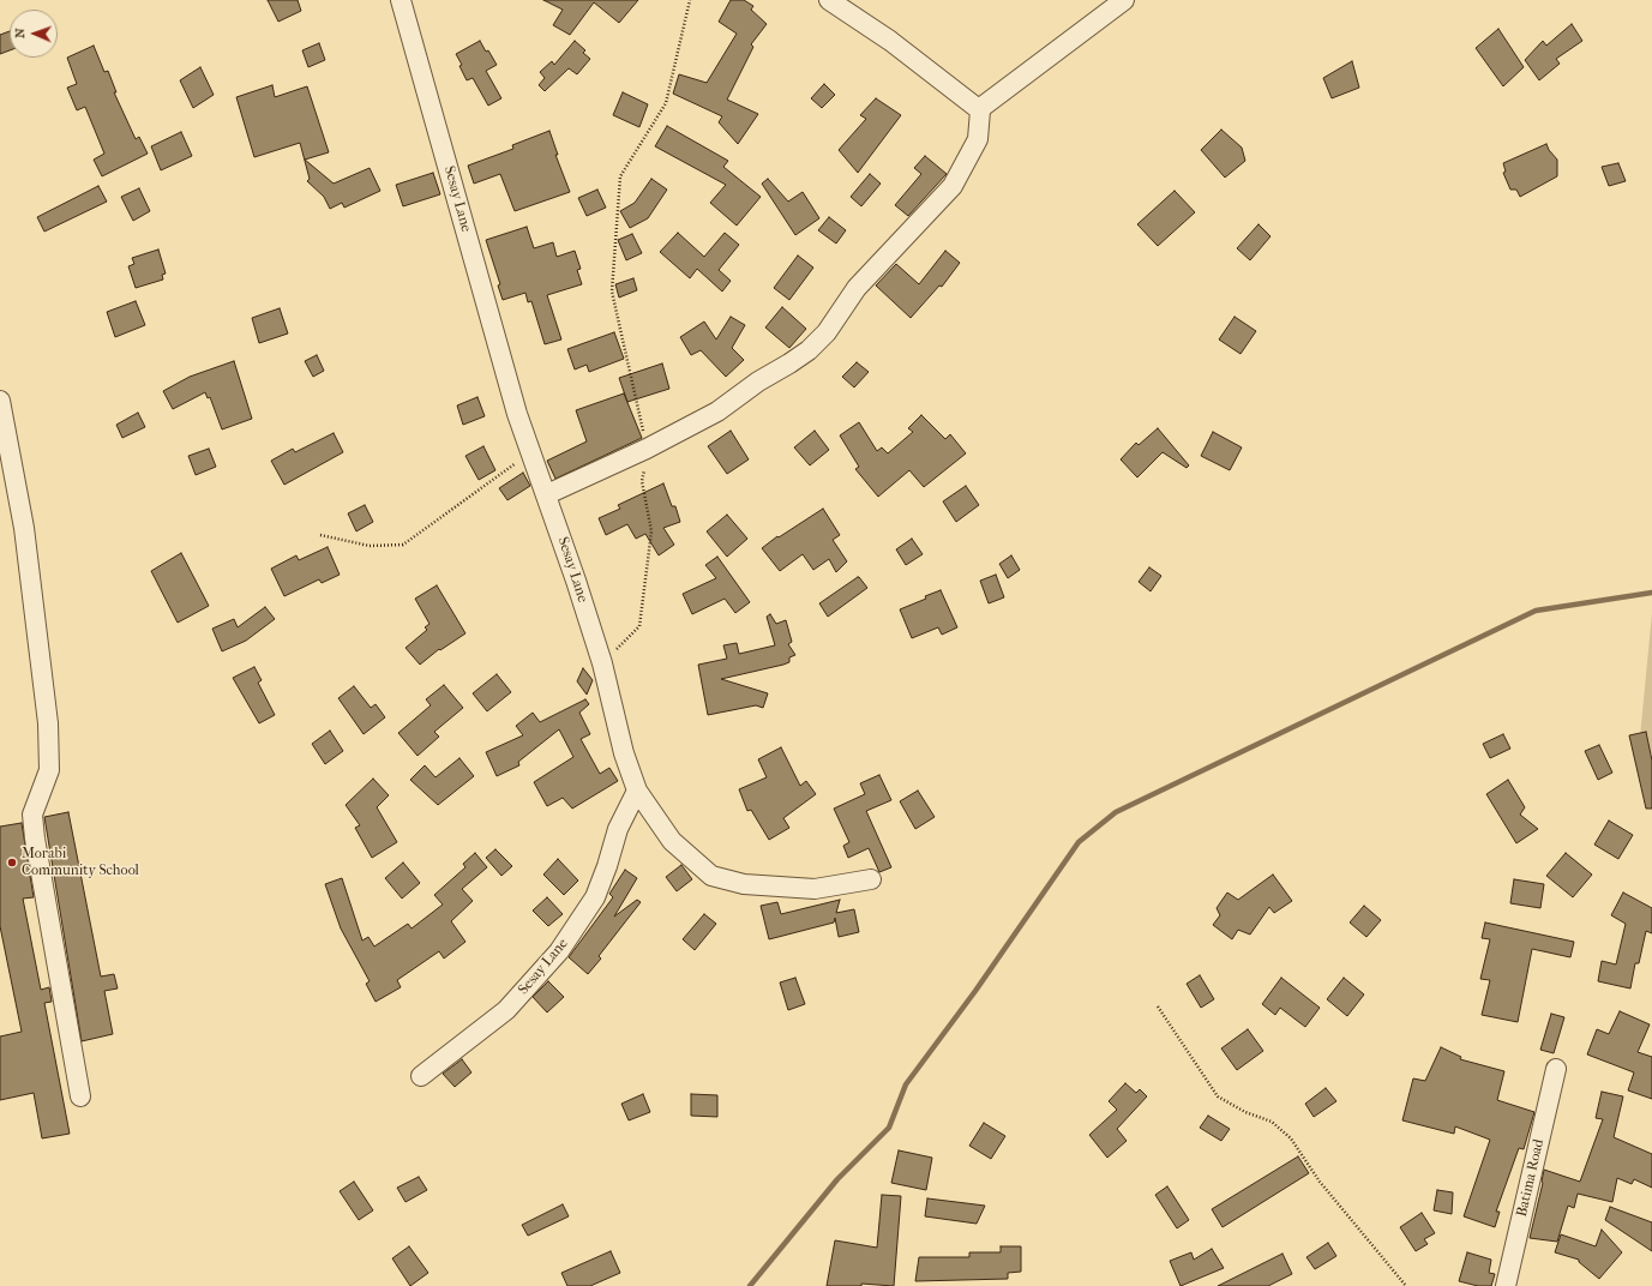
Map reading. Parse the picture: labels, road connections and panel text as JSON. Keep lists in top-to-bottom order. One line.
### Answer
{"streets":{"street":["Sesay Lane","Batima Road"]},"places":["Morabi Community School"],"north":"left"}
